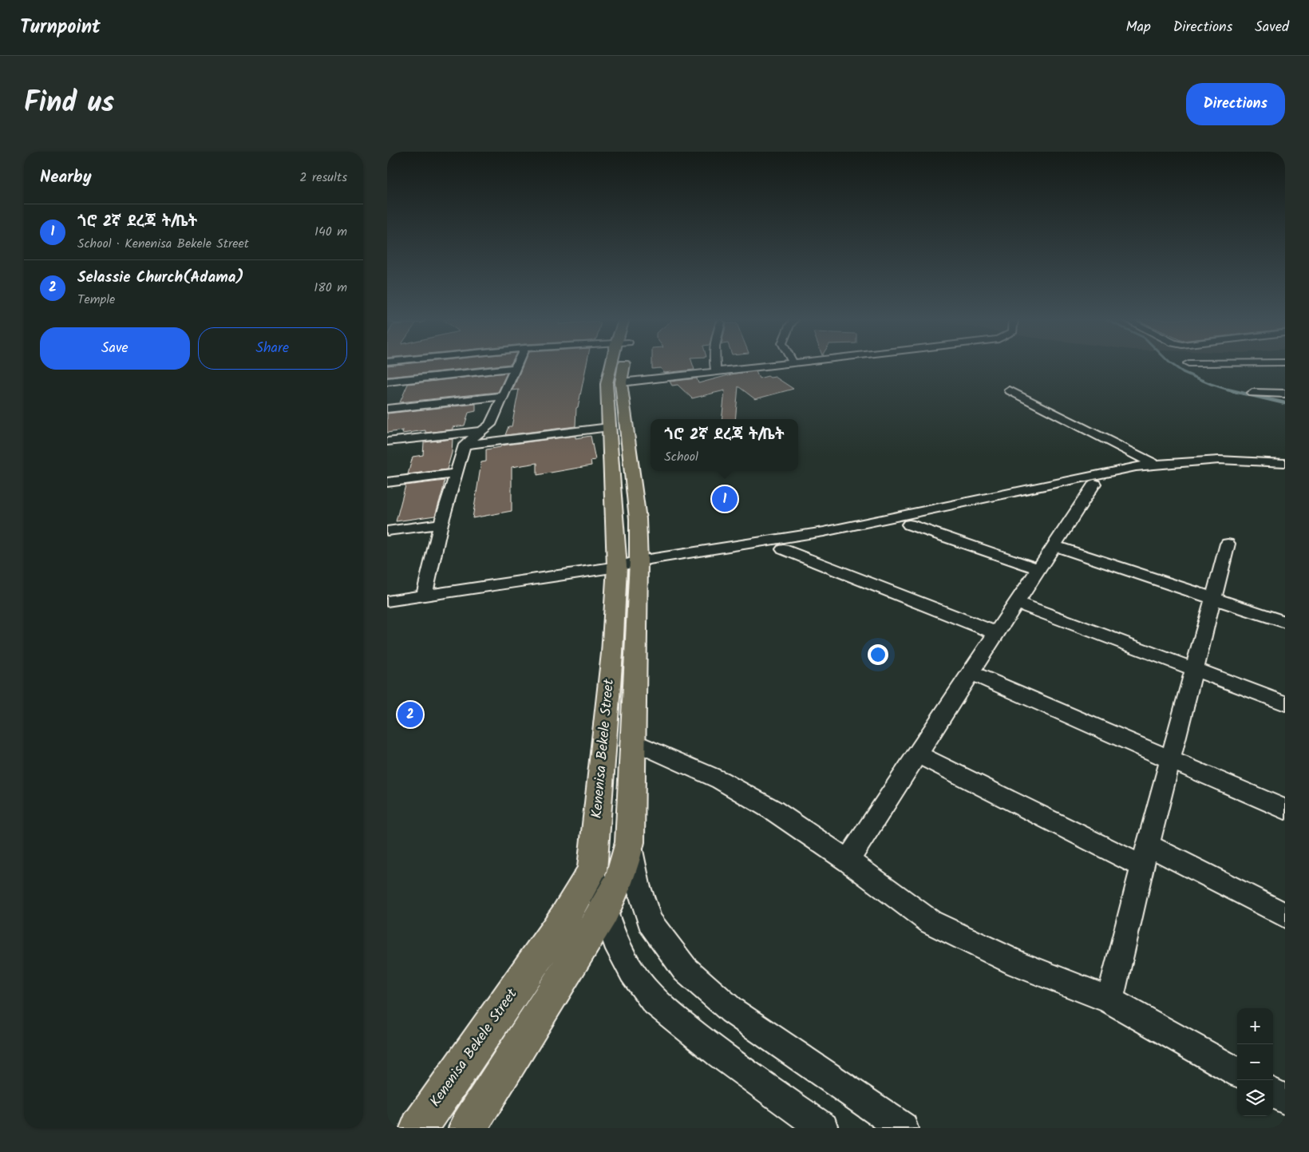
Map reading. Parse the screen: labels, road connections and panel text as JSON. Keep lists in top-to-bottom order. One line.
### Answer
{"streets":{"main road":["Kenenisa Bekele Street"]},"page":{"header":"Turnpoint","nav":["Map","Directions","Saved"],"title":"Find us","buttons":["Directions",["Save","Share"]],"heading":["Nearby","2 results"],"list":[{"mark":"1","name":"ጎሮ 2ኛ ደረጃ ት/ቤት","note":"School · Kenenisa Bekele Street","value":"140 m"},{"mark":"2","name":"Selassie Church(Adama)","note":"Temple","value":"180 m"}],"popup":["ጎሮ 2ኛ ደረጃ ት/ቤት","School"],"pins":["1","2"],"map_buttons":["+","−"]}}
